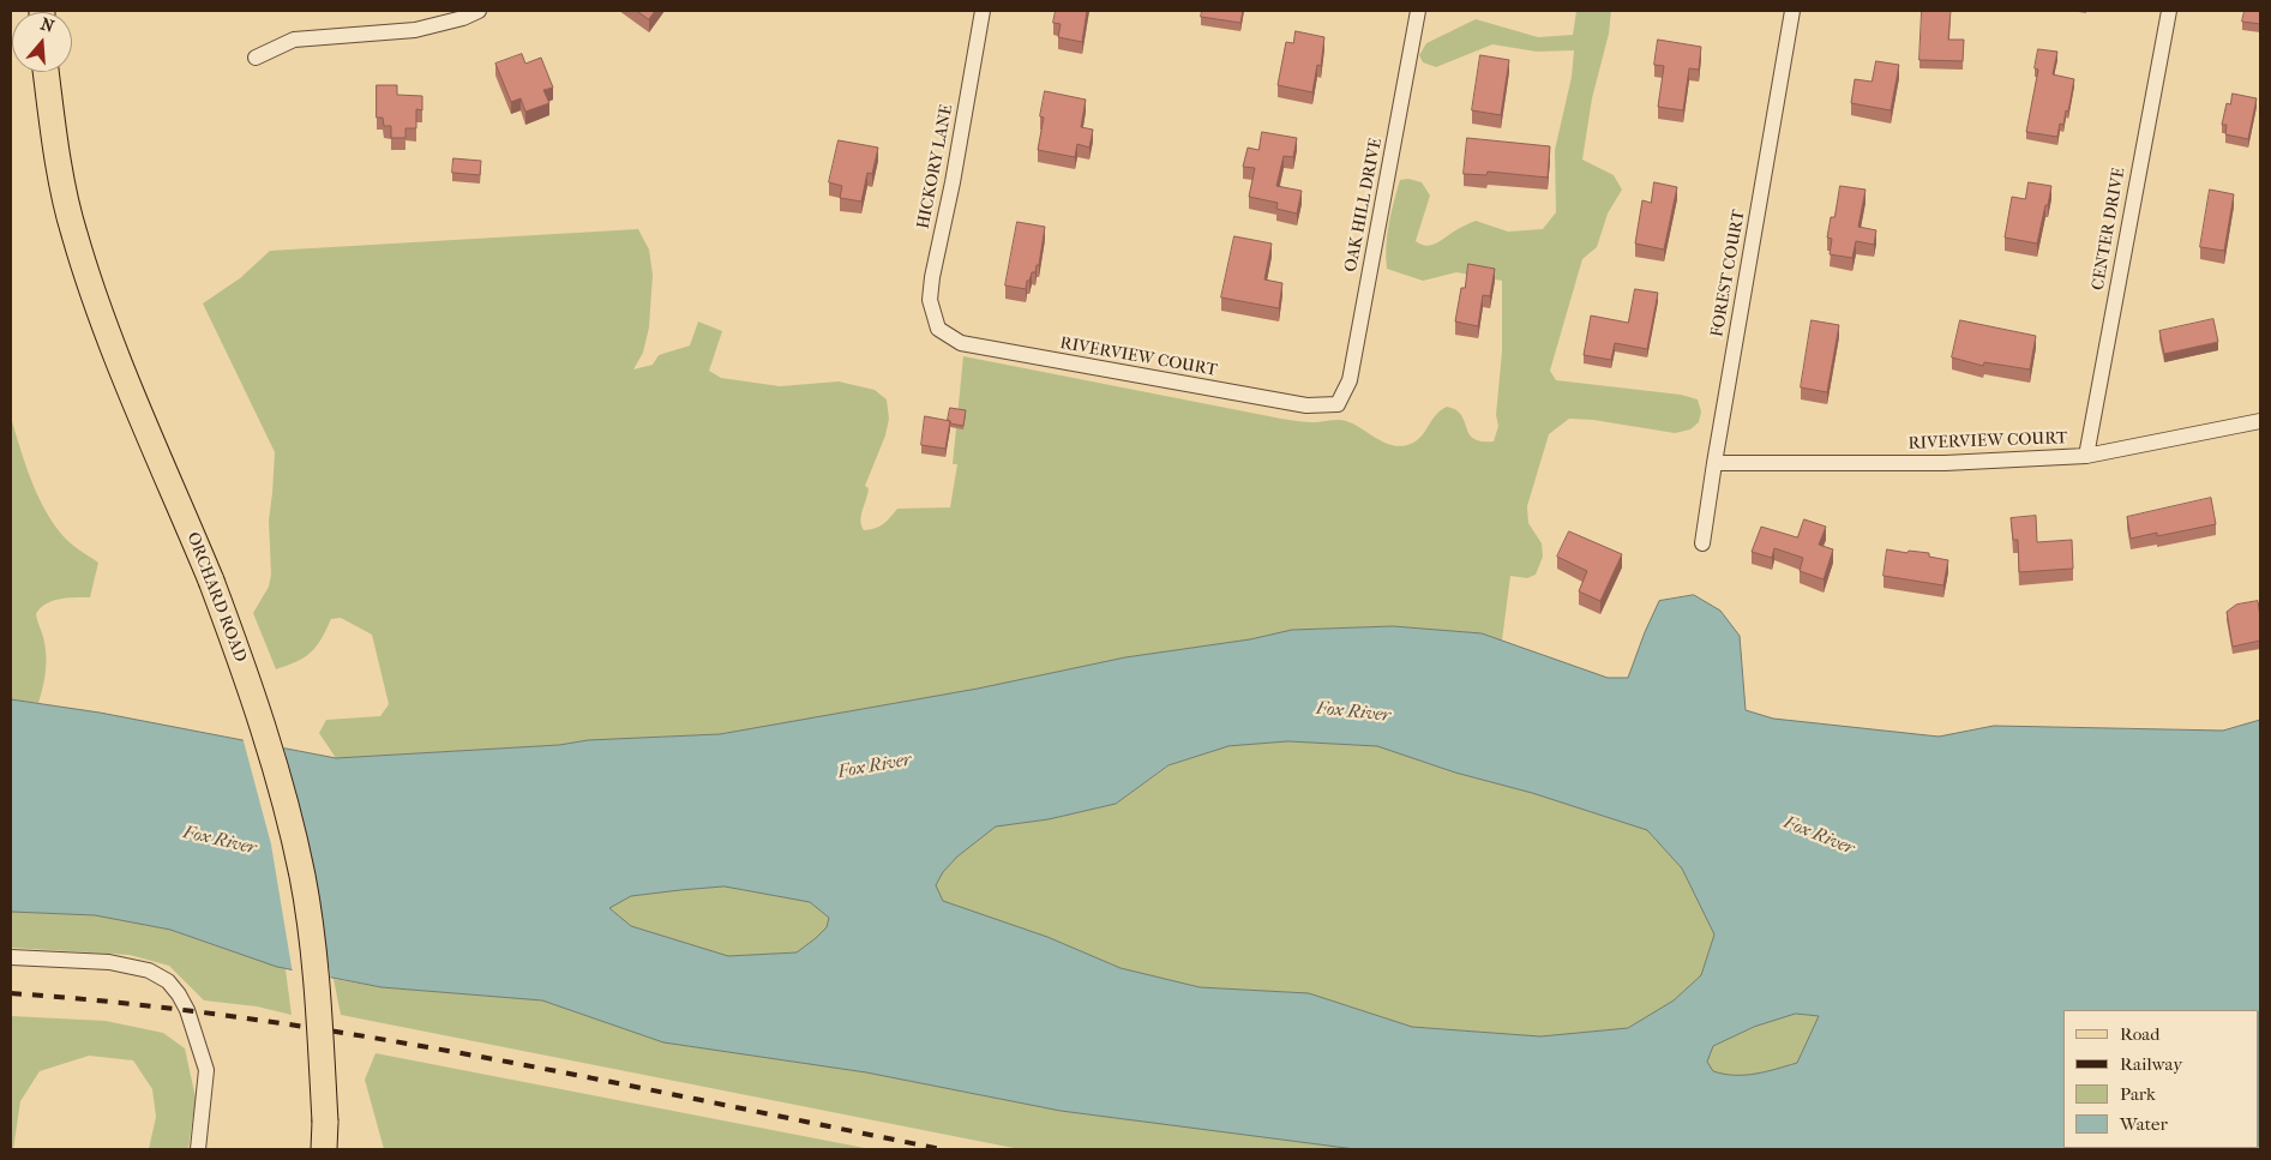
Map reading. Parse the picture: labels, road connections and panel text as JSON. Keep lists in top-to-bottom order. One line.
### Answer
{"streets":{"main road":["ORCHARD ROAD"],"street":["HICKORY LANE","OAK HILL DRIVE","CENTER DRIVE","FOREST COURT","RIVERVIEW COURT"]},"crossings":[["HICKORY LANE","RIVERVIEW COURT"],["OAK HILL DRIVE","RIVERVIEW COURT"],["CENTER DRIVE","RIVERVIEW COURT"],["FOREST COURT","RIVERVIEW COURT"]],"water":["Fox River"],"legend":["Road","Railway","Park","Water"],"north":"top"}
